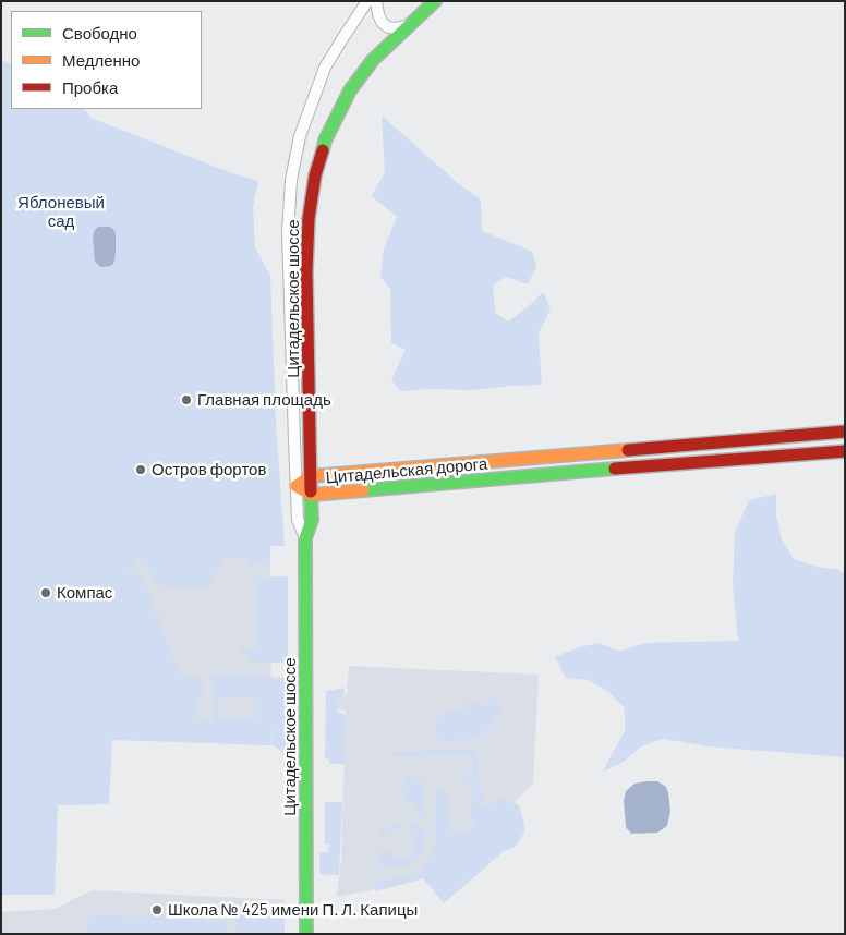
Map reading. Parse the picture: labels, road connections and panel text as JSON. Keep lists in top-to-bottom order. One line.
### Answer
{"streets":{"street":["Цитадельское шоссе","Цитадельская дорога"]},"crossings":[["Цитадельское шоссе","Цитадельская дорога"]],"parks":["Яблоневый сад"],"places":["Главная площадь","Остров фортов","Компас","Школа № 425 имени П. Л. Капицы"],"legend":["Свободно","Медленно","Пробка"]}
